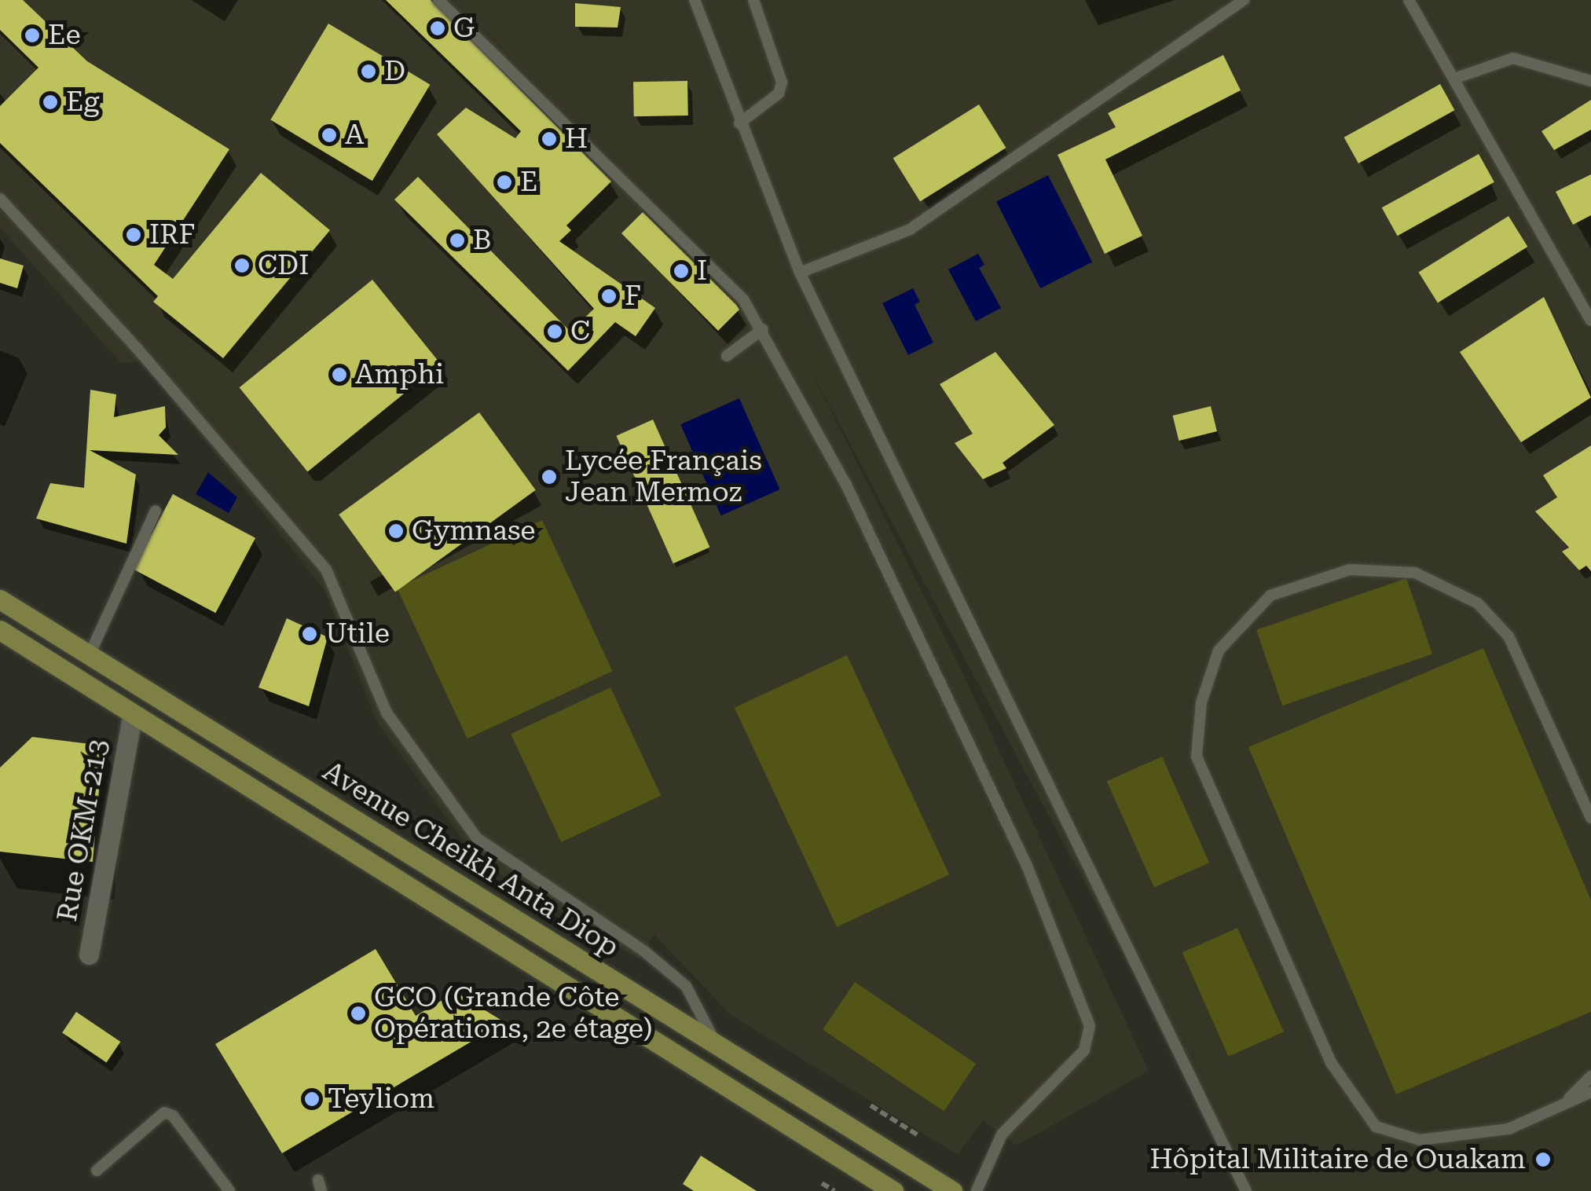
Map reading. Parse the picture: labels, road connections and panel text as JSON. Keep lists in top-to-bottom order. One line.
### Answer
{"streets":{"street":["Rue OKM-213","Avenue Cheikh Anta Diop"]},"crossings":[["Rue OKM-213","Avenue Cheikh Anta Diop"]],"places":["G","Ee","D","Eg","A","H","E","IRF","B","CDI","I","F","C","Amphi","Lycée Français Jean Mermoz","Gymnase","Utile","GCO (Grande Côte Opérations, 2e étage)","Teyliom","Hôpital Militaire de Ouakam"]}
